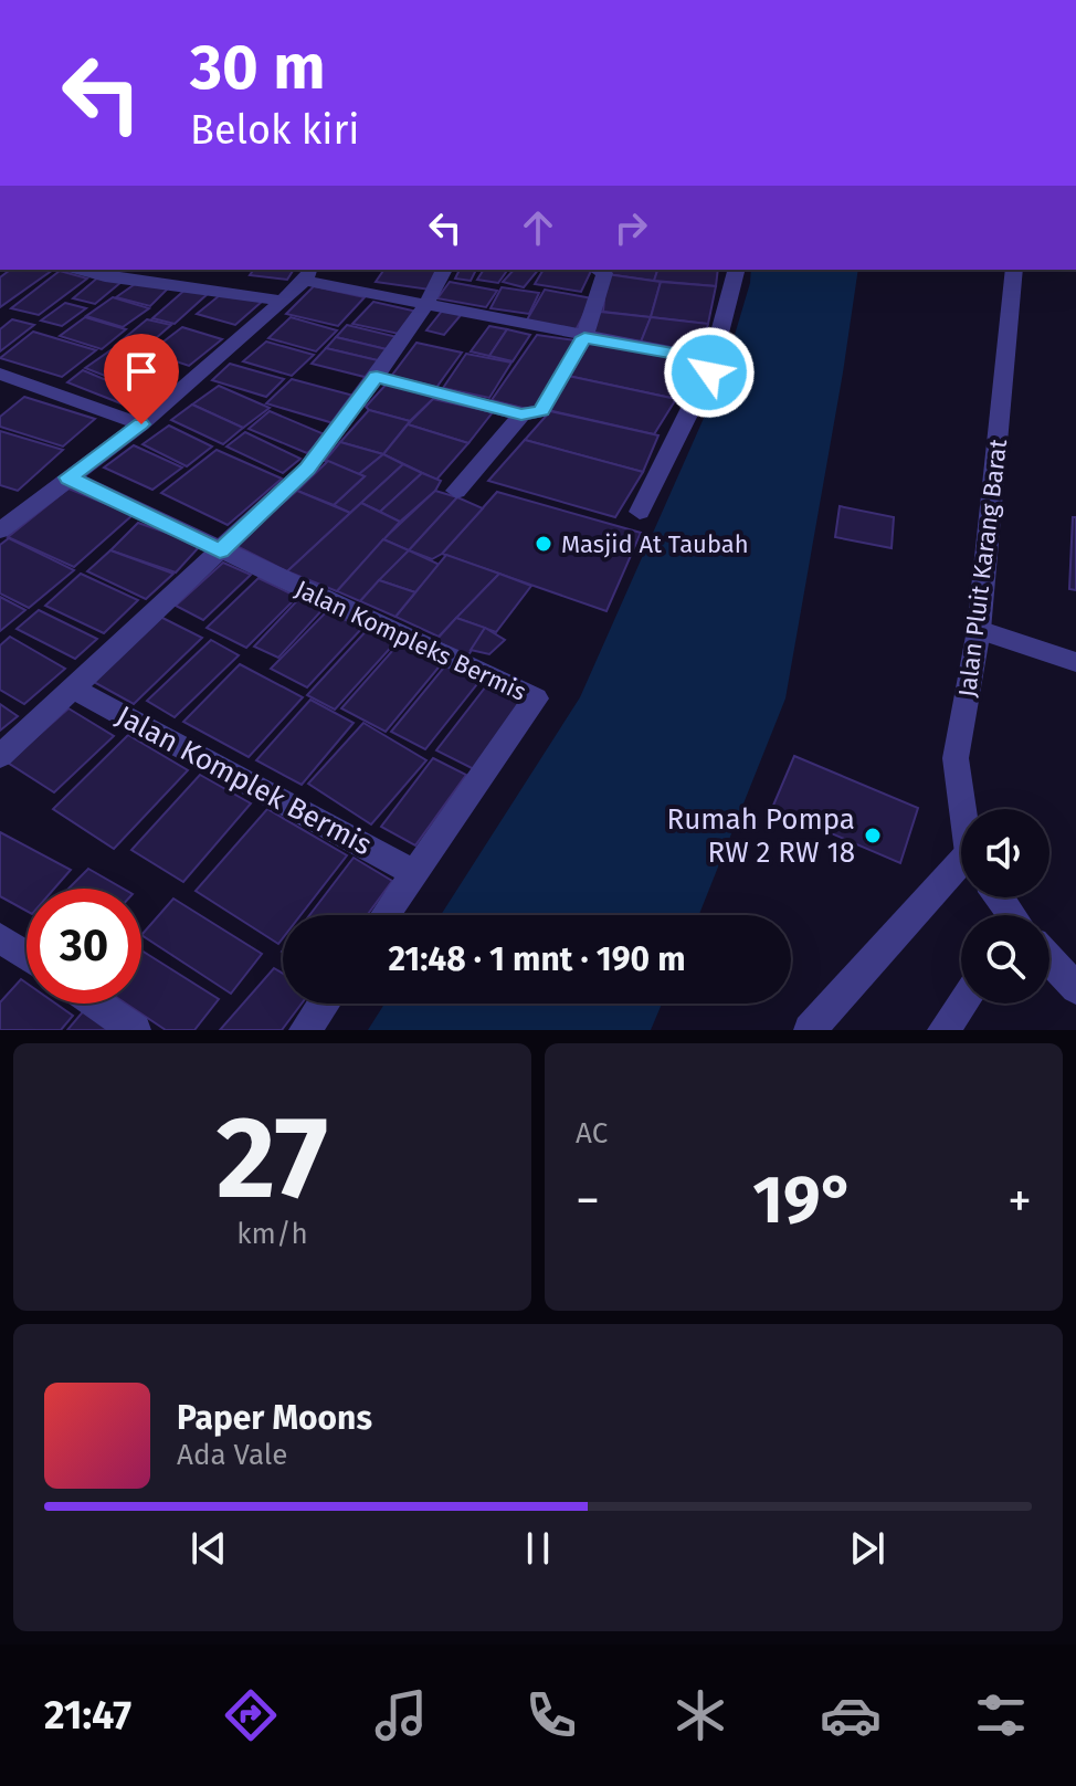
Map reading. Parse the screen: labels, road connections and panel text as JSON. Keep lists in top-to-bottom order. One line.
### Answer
{"streets":{"street":["Jalan Pluit Karang Barat","Jalan Kompleks Bermis","Jalan Komplek Bermis"]},"crossings":[["Jalan Kompleks Bermis","Jalan Komplek Bermis"]],"places":["Masjid At Taubah","Rumah Pompa RW 2 RW 18"],"page":{"turn":["30 m","Belok kiri"],"limit":"30","trip":"21:48 · 1 mnt · 190 m","tile":[["27","km/h"],"AC"],"heat":["−","19°","+"],"song":["Paper Moons","Ada Vale"],"tabs":"21:47"}}
